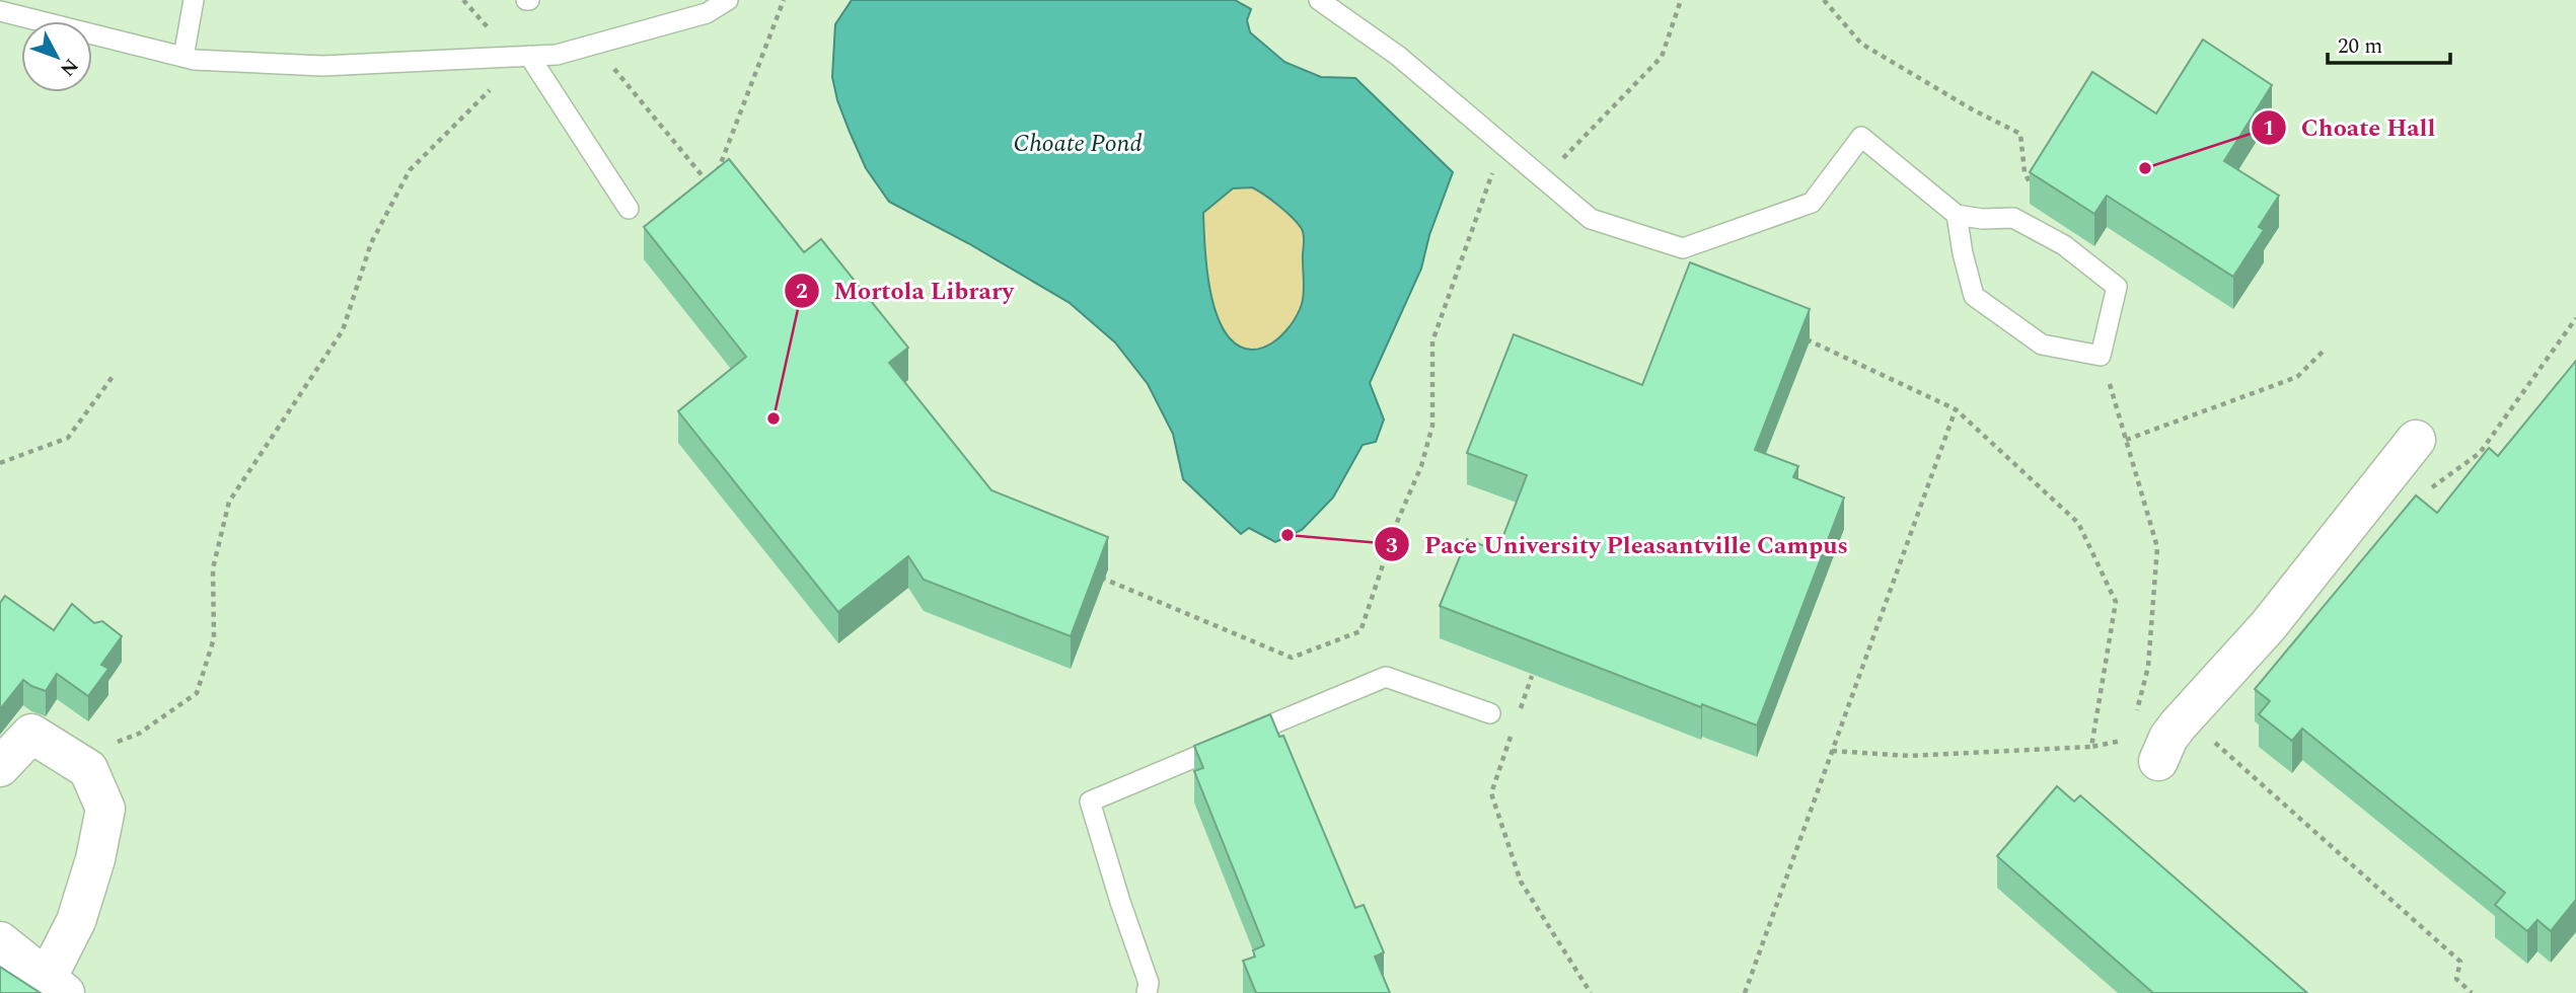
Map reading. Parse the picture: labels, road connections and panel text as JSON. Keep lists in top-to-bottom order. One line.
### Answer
{"water":["Choate Pond"],"places":["Choate Hall","Mortola Library","Pace University Pleasantville Campus"],"scale_bar":"20 m","north":"bottom right"}
